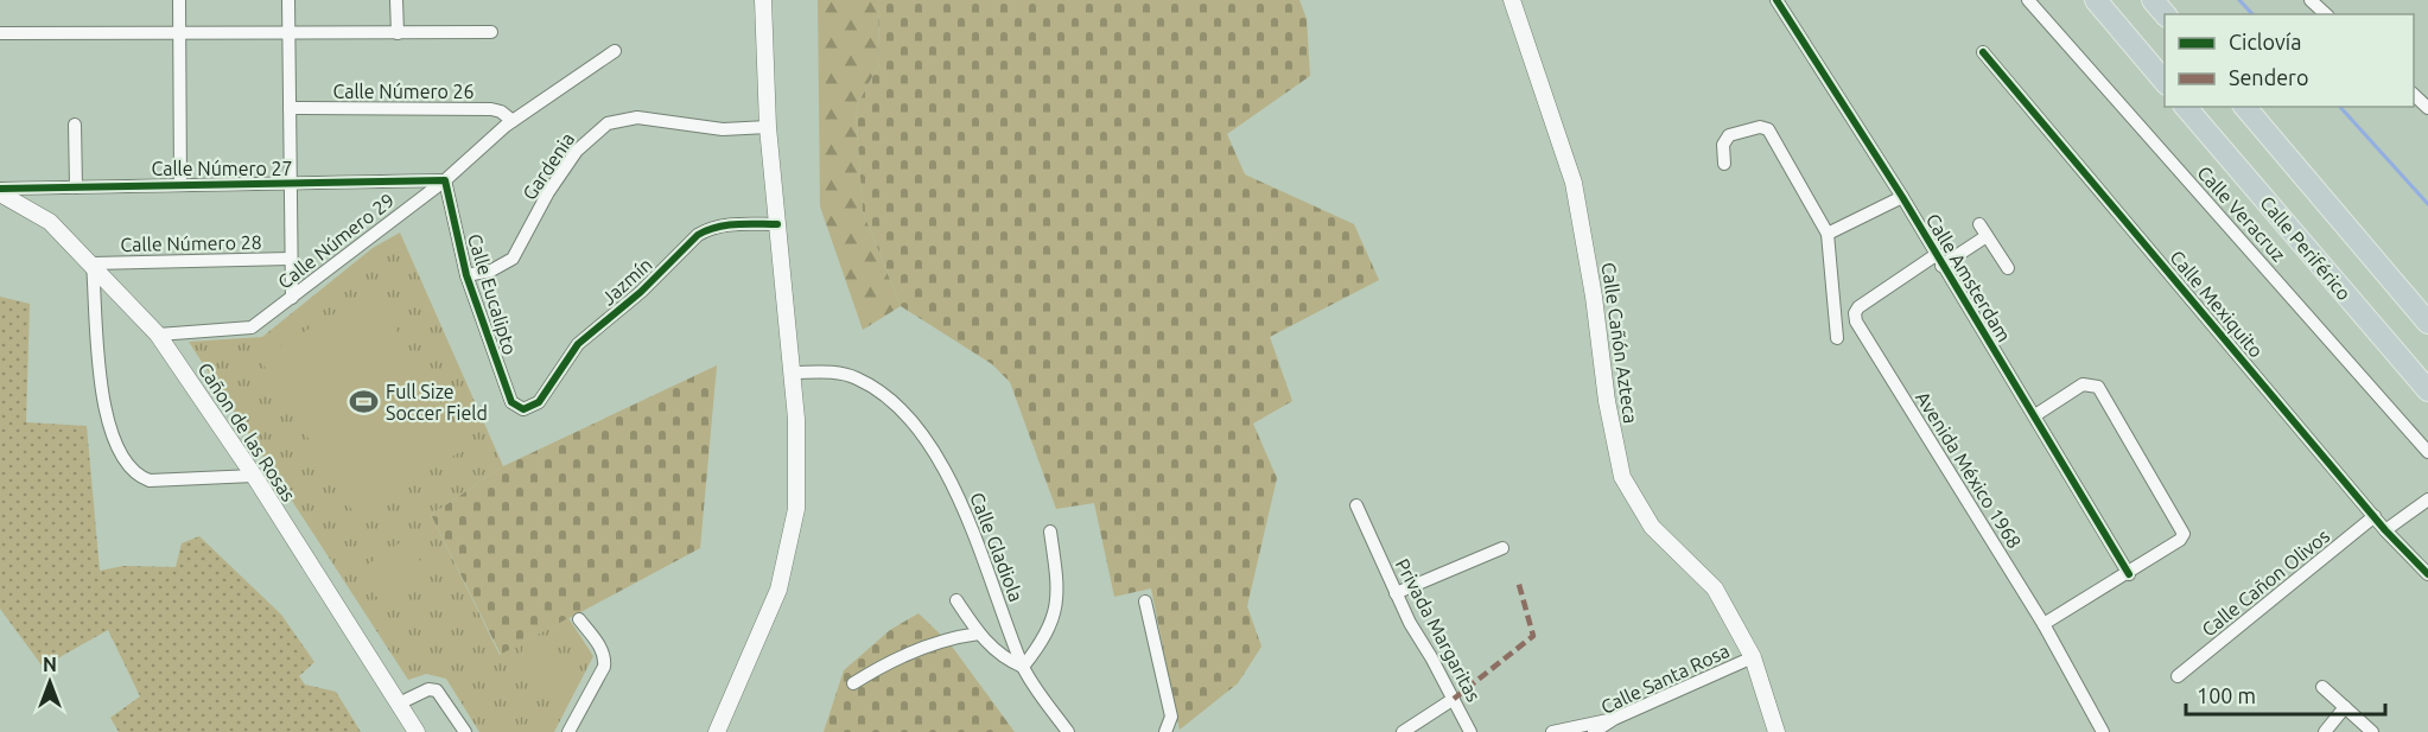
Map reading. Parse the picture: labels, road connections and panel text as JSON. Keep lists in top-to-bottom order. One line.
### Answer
{"streets":{"highway":["Calle Periférico"],"main road":["Calle Cañón Azteca","Cañon de las Rosas"],"street":["Calle Número 26","Gardenia","Calle Número 27","Calle Veracruz","Calle Número 29","Calle Número 28","Calle Amsterdam","Jazmín","Calle Eucalipto","Calle Mexiquito","Avenida México 1968","Calle Gladiola","Calle Cañon Olivos","Privada Margaritas","Calle Santa Rosa"]},"crossings":[["Calle Número 26","Calle Número 29"],["Gardenia","Calle Eucalipto"],["Calle Número 27","Calle Número 29"],["Calle Número 27","Calle Eucalipto"],["Calle Número 27","Cañon de las Rosas"],["Calle Número 29","Calle Eucalipto"],["Calle Número 29","Cañon de las Rosas"],["Calle Número 28","Cañon de las Rosas"],["Calle Amsterdam","Avenida México 1968"],["Jazmín","Calle Eucalipto"],["Calle Mexiquito","Calle Cañon Olivos"],["Calle Cañón Azteca","Calle Santa Rosa"]],"places":{"sports":["Full Size Soccer Field"]},"legend":["Ciclovía","Sendero"],"scale_bar":"100 m","north":"top"}
